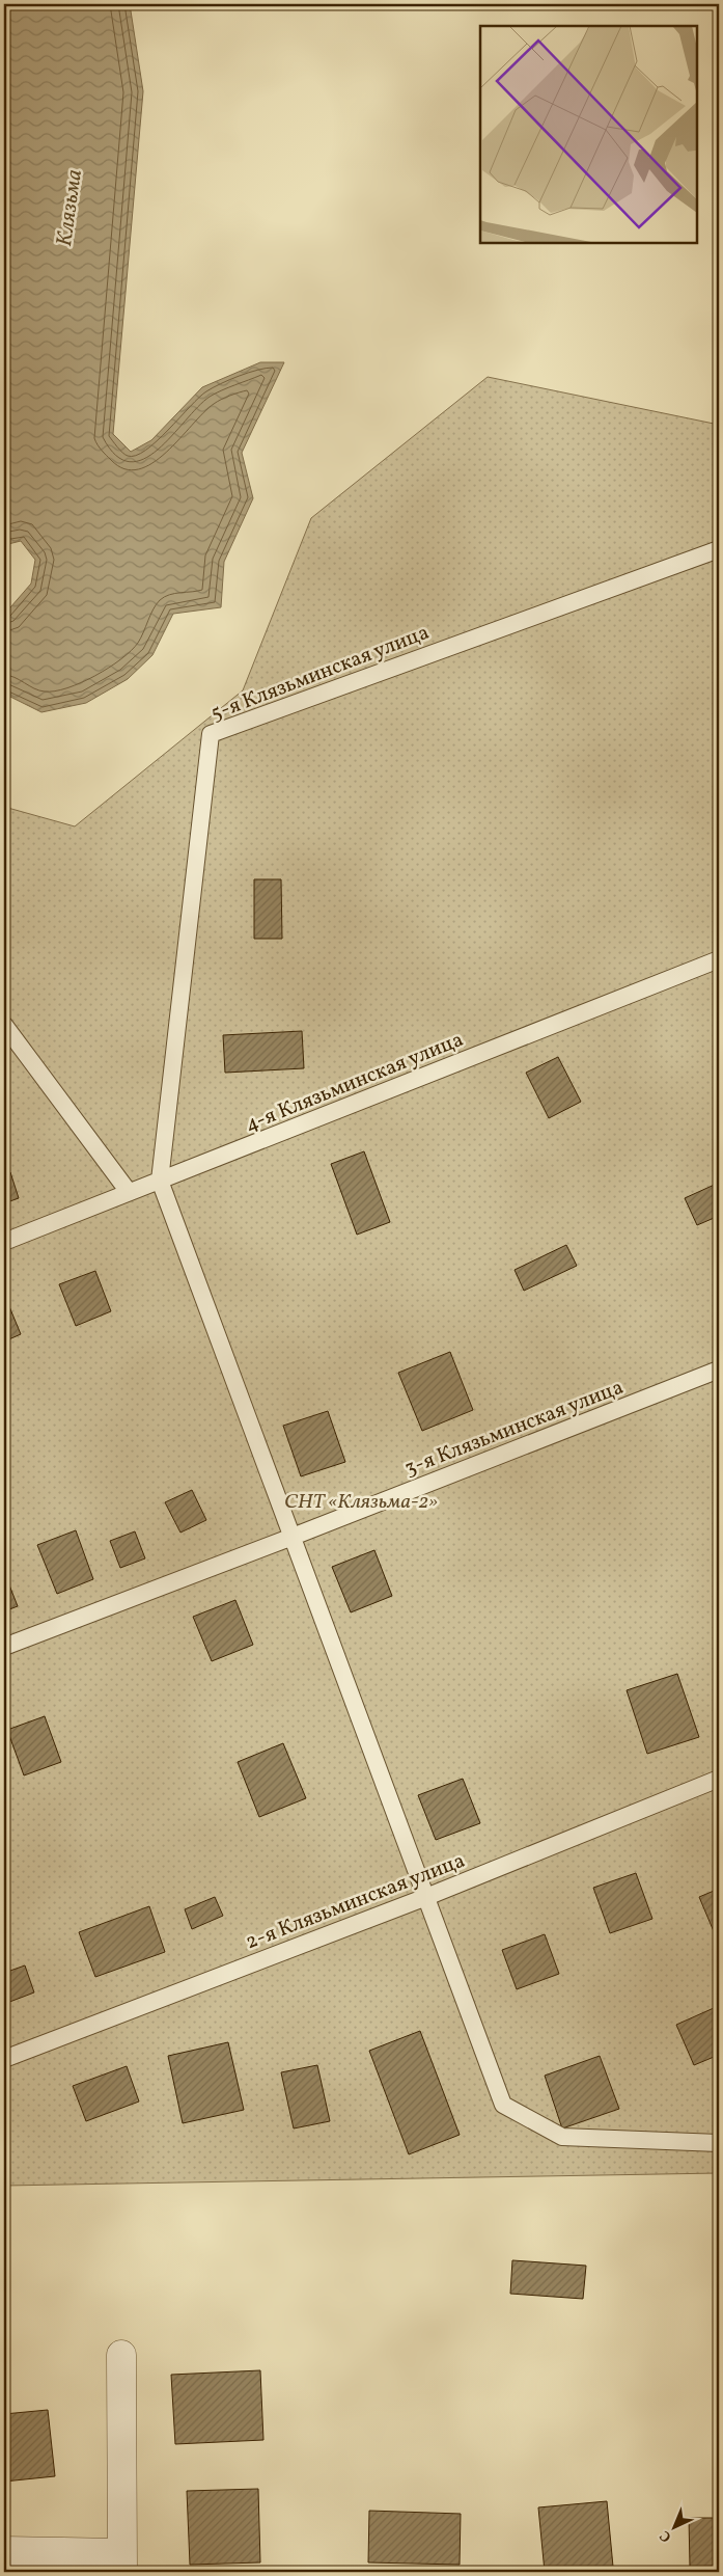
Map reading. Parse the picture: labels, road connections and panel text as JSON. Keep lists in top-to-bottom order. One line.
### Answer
{"streets":{"lane":["5-я Клязьминская улица","4-я Клязьминская улица","3-я Клязьминская улица","2-я Клязьминская улица"]},"crossings":[["5-я Клязьминская улица","4-я Клязьминская улица"]],"water":["Клязьма"],"parks":["СНТ «Клязьма-2»"],"north":"bottom left"}
